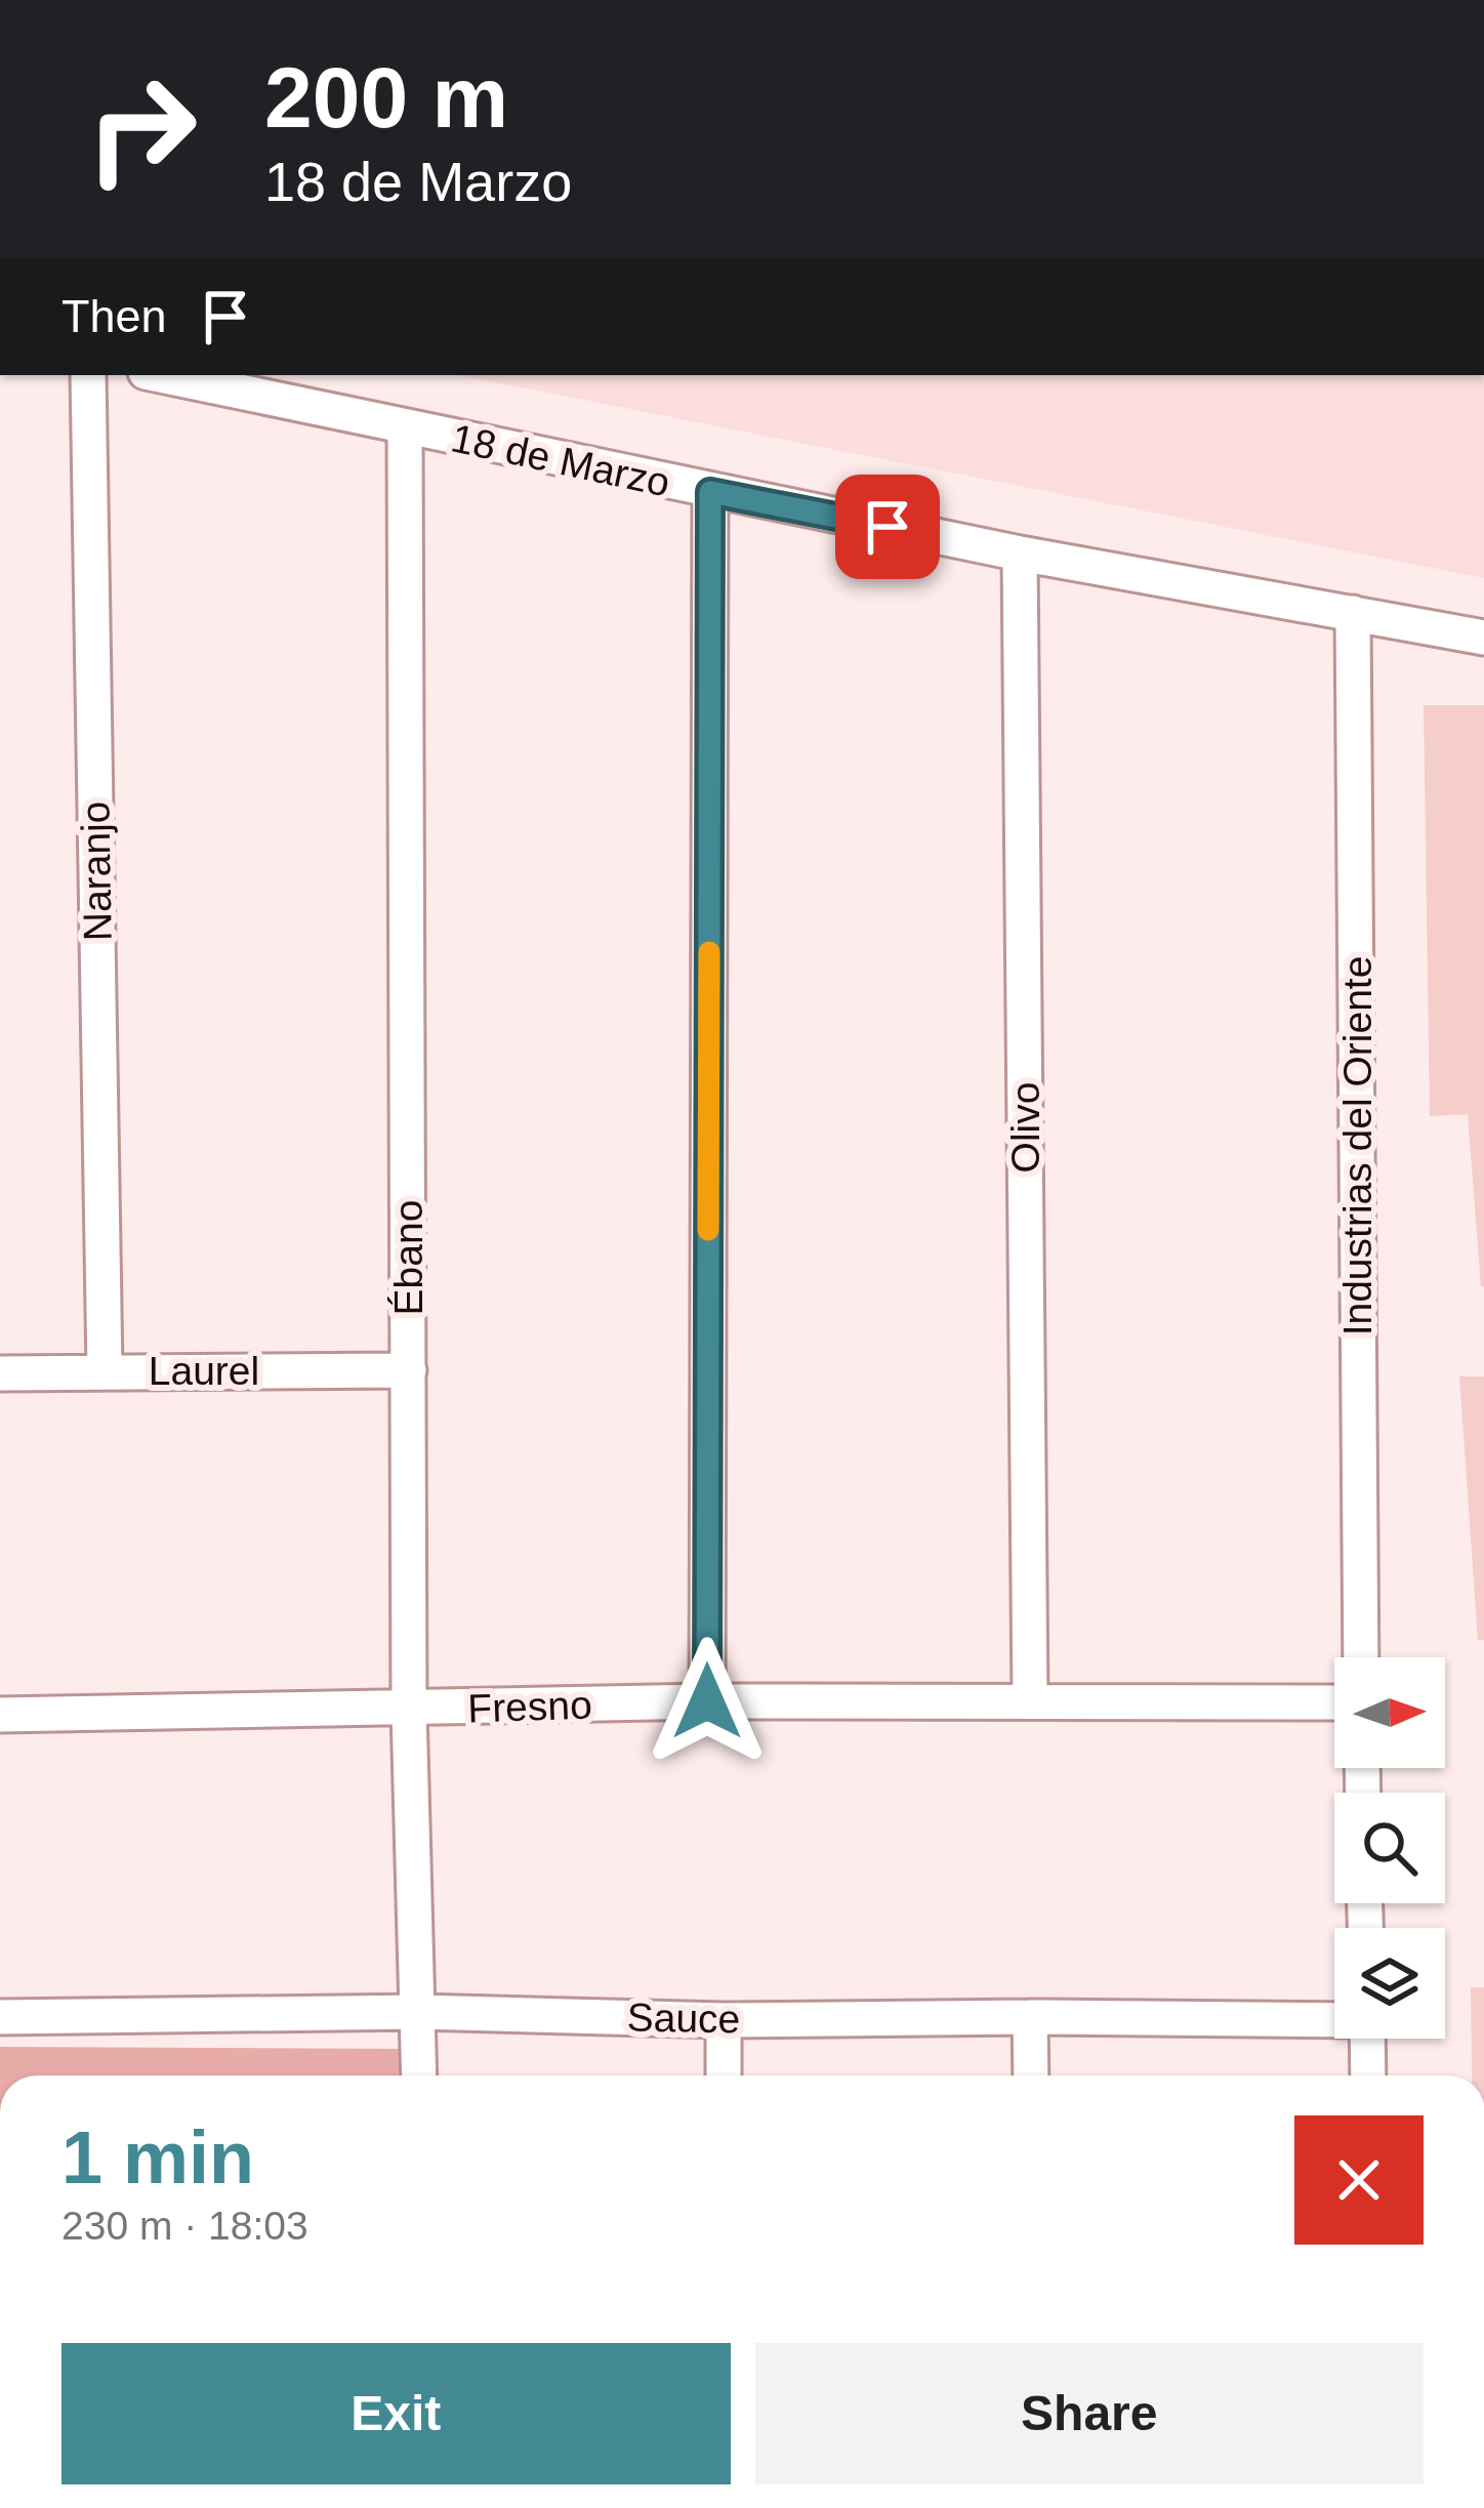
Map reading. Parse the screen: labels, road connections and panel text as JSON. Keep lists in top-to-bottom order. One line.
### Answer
{"streets":{"street":["18 de Marzo","Naranjo","Olivo","Industrias del Oriente","Ébano","Laurel","Fresno","Sauce"]},"crossings":[["18 de Marzo","Olivo"],["18 de Marzo","Industrias del Oriente"],["18 de Marzo","Ébano"],["Naranjo","Laurel"],["Olivo","Fresno"],["Ébano","Laurel"],["Ébano","Fresno"],["Ébano","Sauce"]],"north":"right","page":{"turn":["200 m","18 de Marzo"],"then":"Then","heading":["1 min","230 m · 18:03"],"buttons":["Exit","Share"]}}
